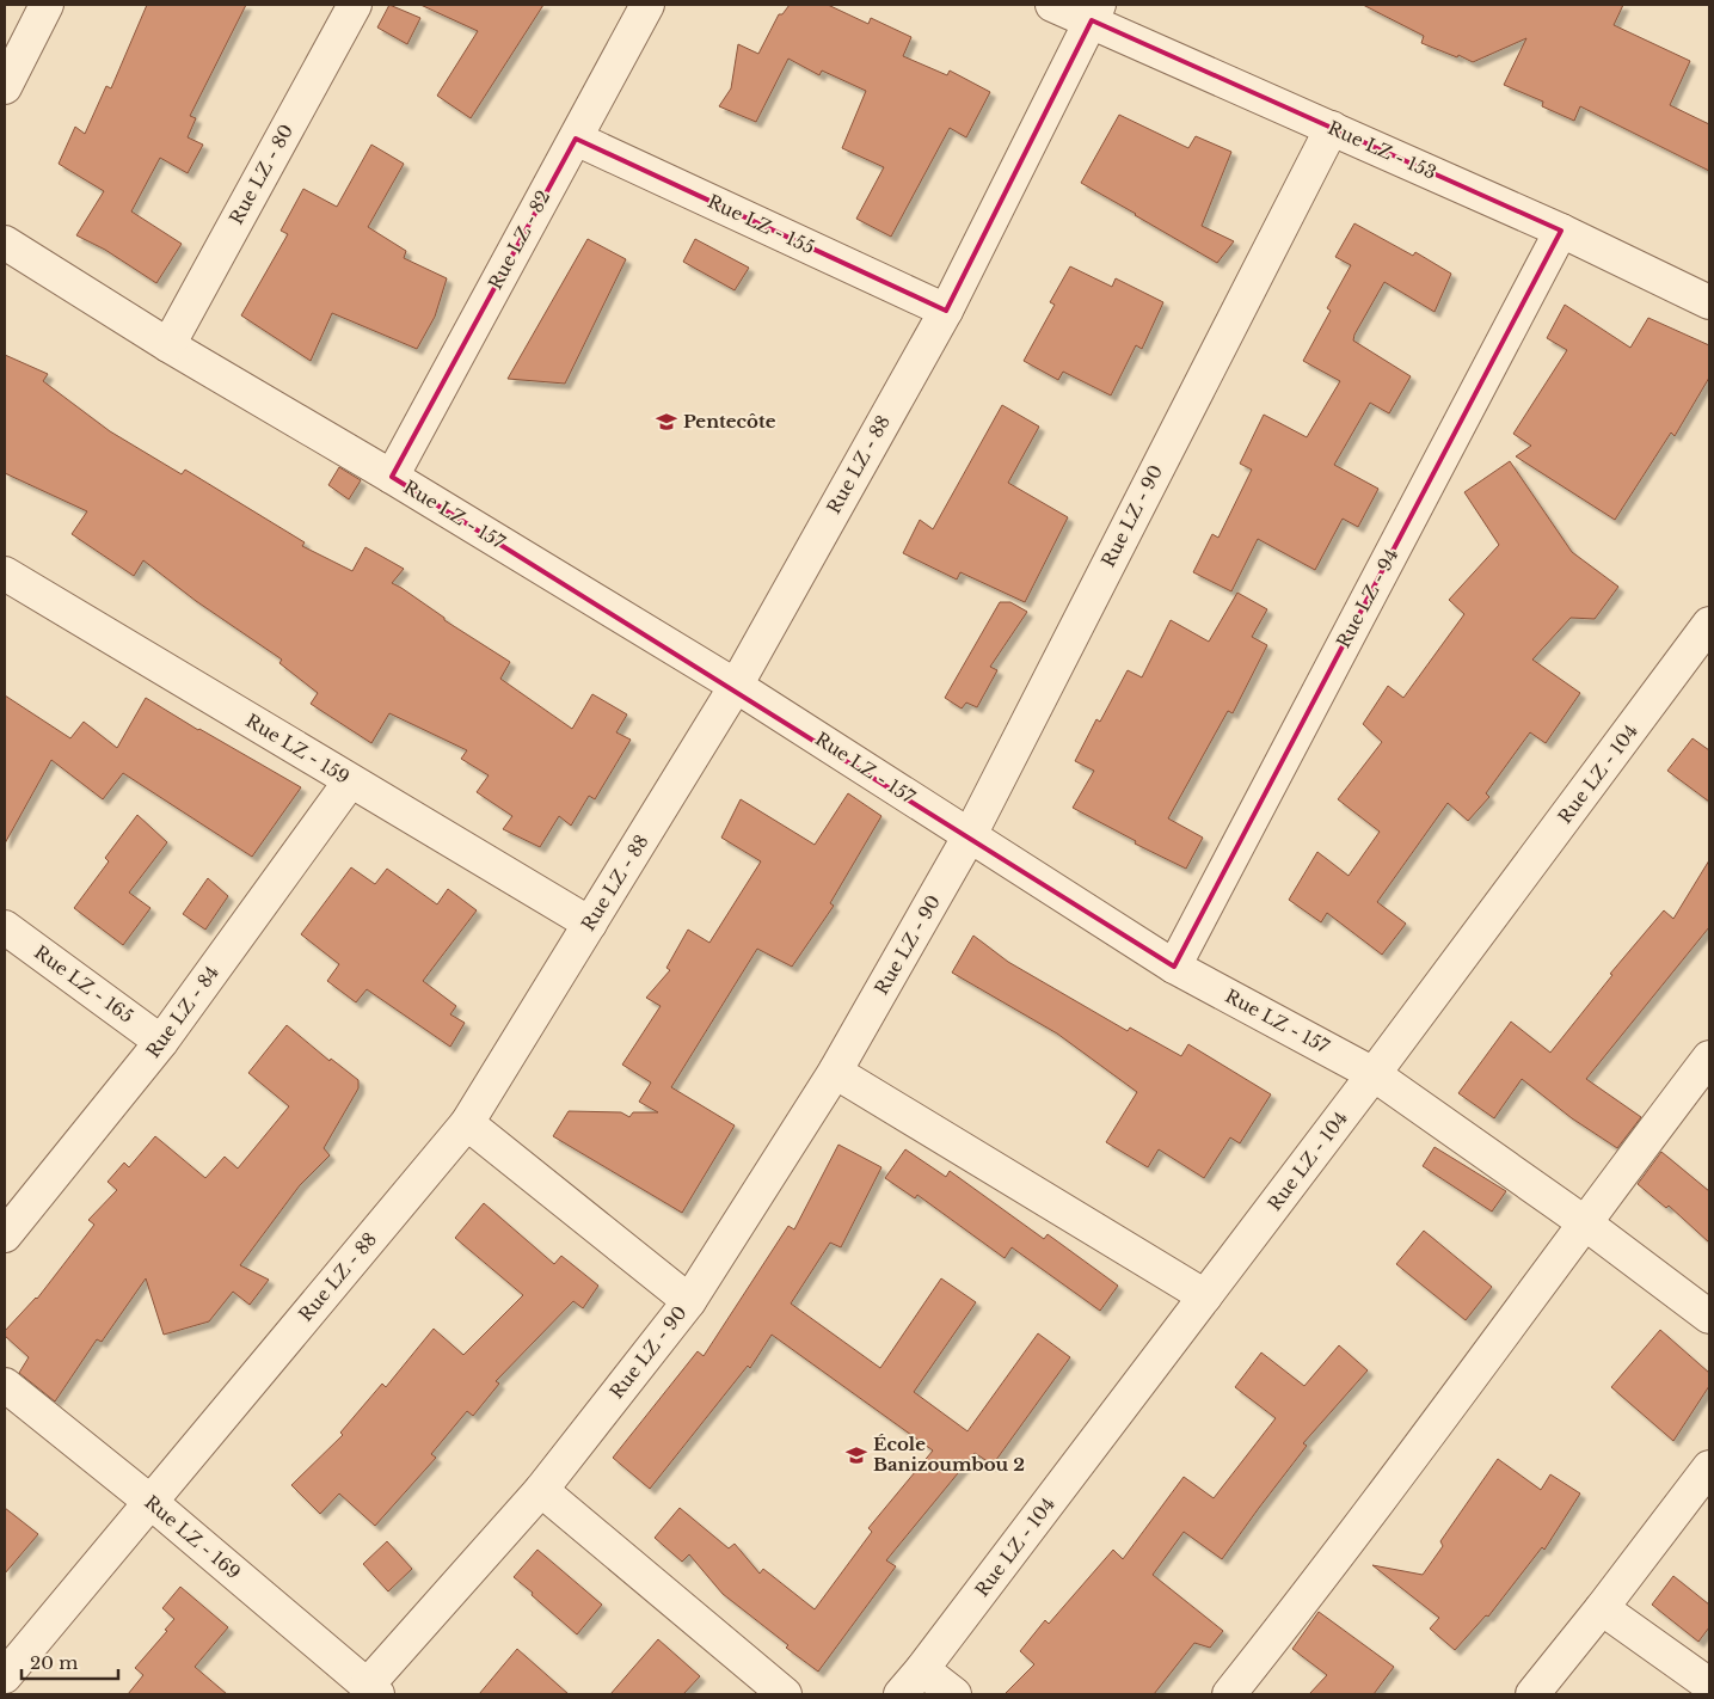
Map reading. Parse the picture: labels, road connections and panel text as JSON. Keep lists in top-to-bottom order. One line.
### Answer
{"streets":{"street":["Rue LZ - 153","Rue LZ - 80","Rue LZ - 155","Rue LZ - 82","Rue LZ - 88","Rue LZ - 157","Rue LZ - 90","Rue LZ - 94","Rue LZ - 159","Rue LZ - 104","Rue LZ - 165","Rue LZ - 84","Rue LZ - 169"]},"crossings":[["Rue LZ - 153","Rue LZ - 88"],["Rue LZ - 153","Rue LZ - 90"],["Rue LZ - 153","Rue LZ - 94"],["Rue LZ - 80","Rue LZ - 157"],["Rue LZ - 155","Rue LZ - 82"],["Rue LZ - 155","Rue LZ - 88"],["Rue LZ - 82","Rue LZ - 157"],["Rue LZ - 88","Rue LZ - 157"],["Rue LZ - 88","Rue LZ - 159"],["Rue LZ - 88","Rue LZ - 169"],["Rue LZ - 157","Rue LZ - 90"],["Rue LZ - 157","Rue LZ - 94"],["Rue LZ - 157","Rue LZ - 104"],["Rue LZ - 90","Rue LZ - 169"],["Rue LZ - 159","Rue LZ - 84"],["Rue LZ - 165","Rue LZ - 84"]],"places":{"school or university":["Pentecôte","École Banizoumbou 2"]},"scale_bar":"20 m"}
